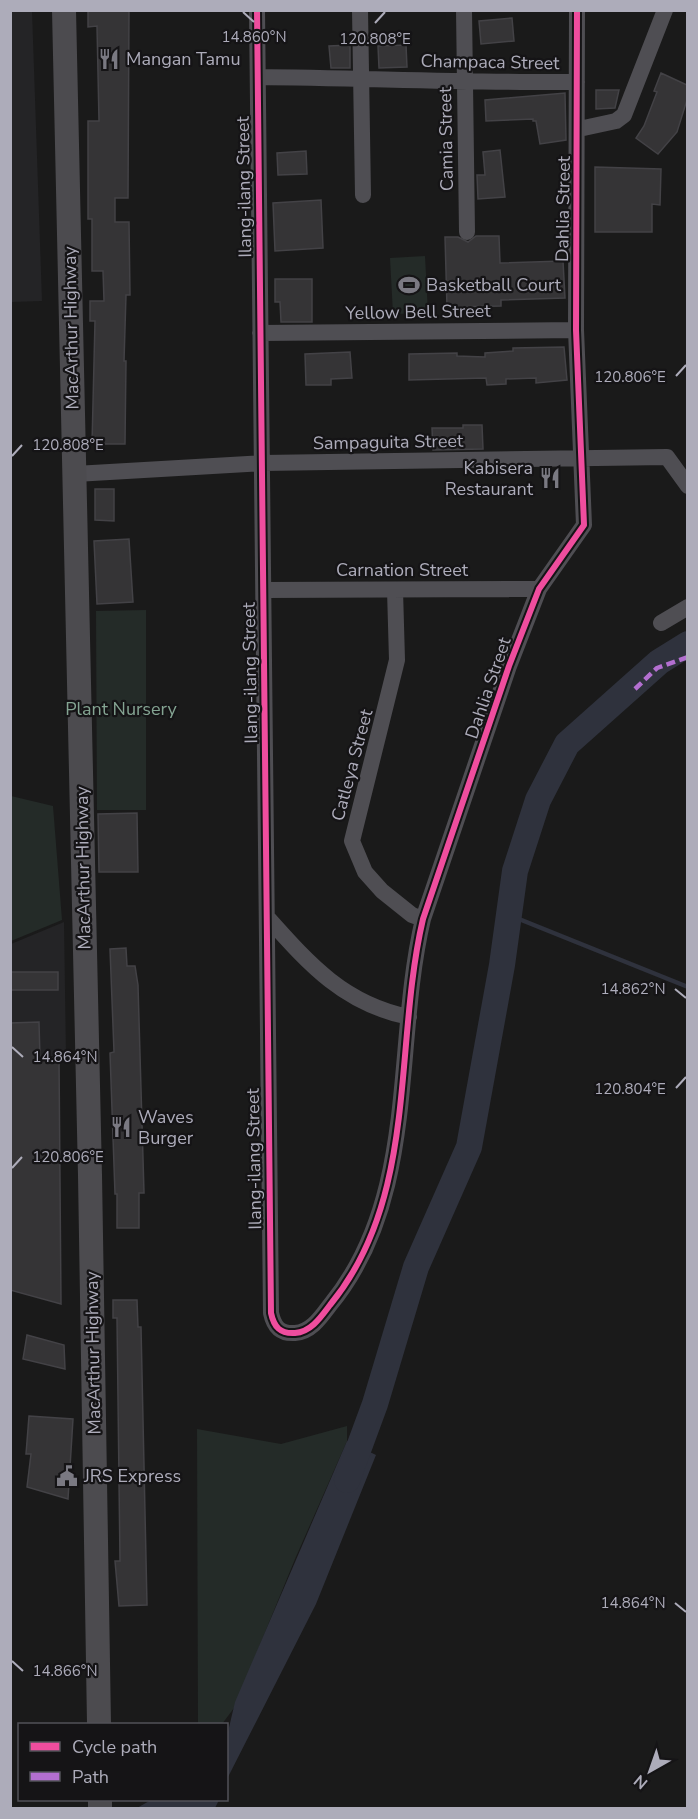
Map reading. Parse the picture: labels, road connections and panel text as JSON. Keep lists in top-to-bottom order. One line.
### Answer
{"streets":{"highway":["MacArthur Highway"],"street":["Champaca Street","Camia Street","Ilang-ilang Street","Dahlia Street","Yellow Bell Street","Sampaguita Street","Carnation Street","Catleya Street"]},"crossings":[["Champaca Street","Camia Street"],["Champaca Street","Ilang-ilang Street"],["Champaca Street","Dahlia Street"],["Ilang-ilang Street","Dahlia Street"],["Ilang-ilang Street","Yellow Bell Street"],["Ilang-ilang Street","Sampaguita Street"],["Ilang-ilang Street","Carnation Street"],["Dahlia Street","Yellow Bell Street"],["Dahlia Street","Sampaguita Street"],["Dahlia Street","Carnation Street"],["Dahlia Street","Catleya Street"],["MacArthur Highway","Sampaguita Street"],["Carnation Street","Catleya Street"]],"parks":["Plant Nursery"],"places":{"restaurant":["Mangan Tamu","Kabisera Restaurant","Waves Burger"],"sports":["Basketball Court"],"public building":["JRS Express"]},"legend":["Cycle path","Path"],"north":"bottom left","coordinates":["14.860°N","120.808°E","120.806°E","14.862°N","14.864°N","120.804°E","14.866°N"]}
